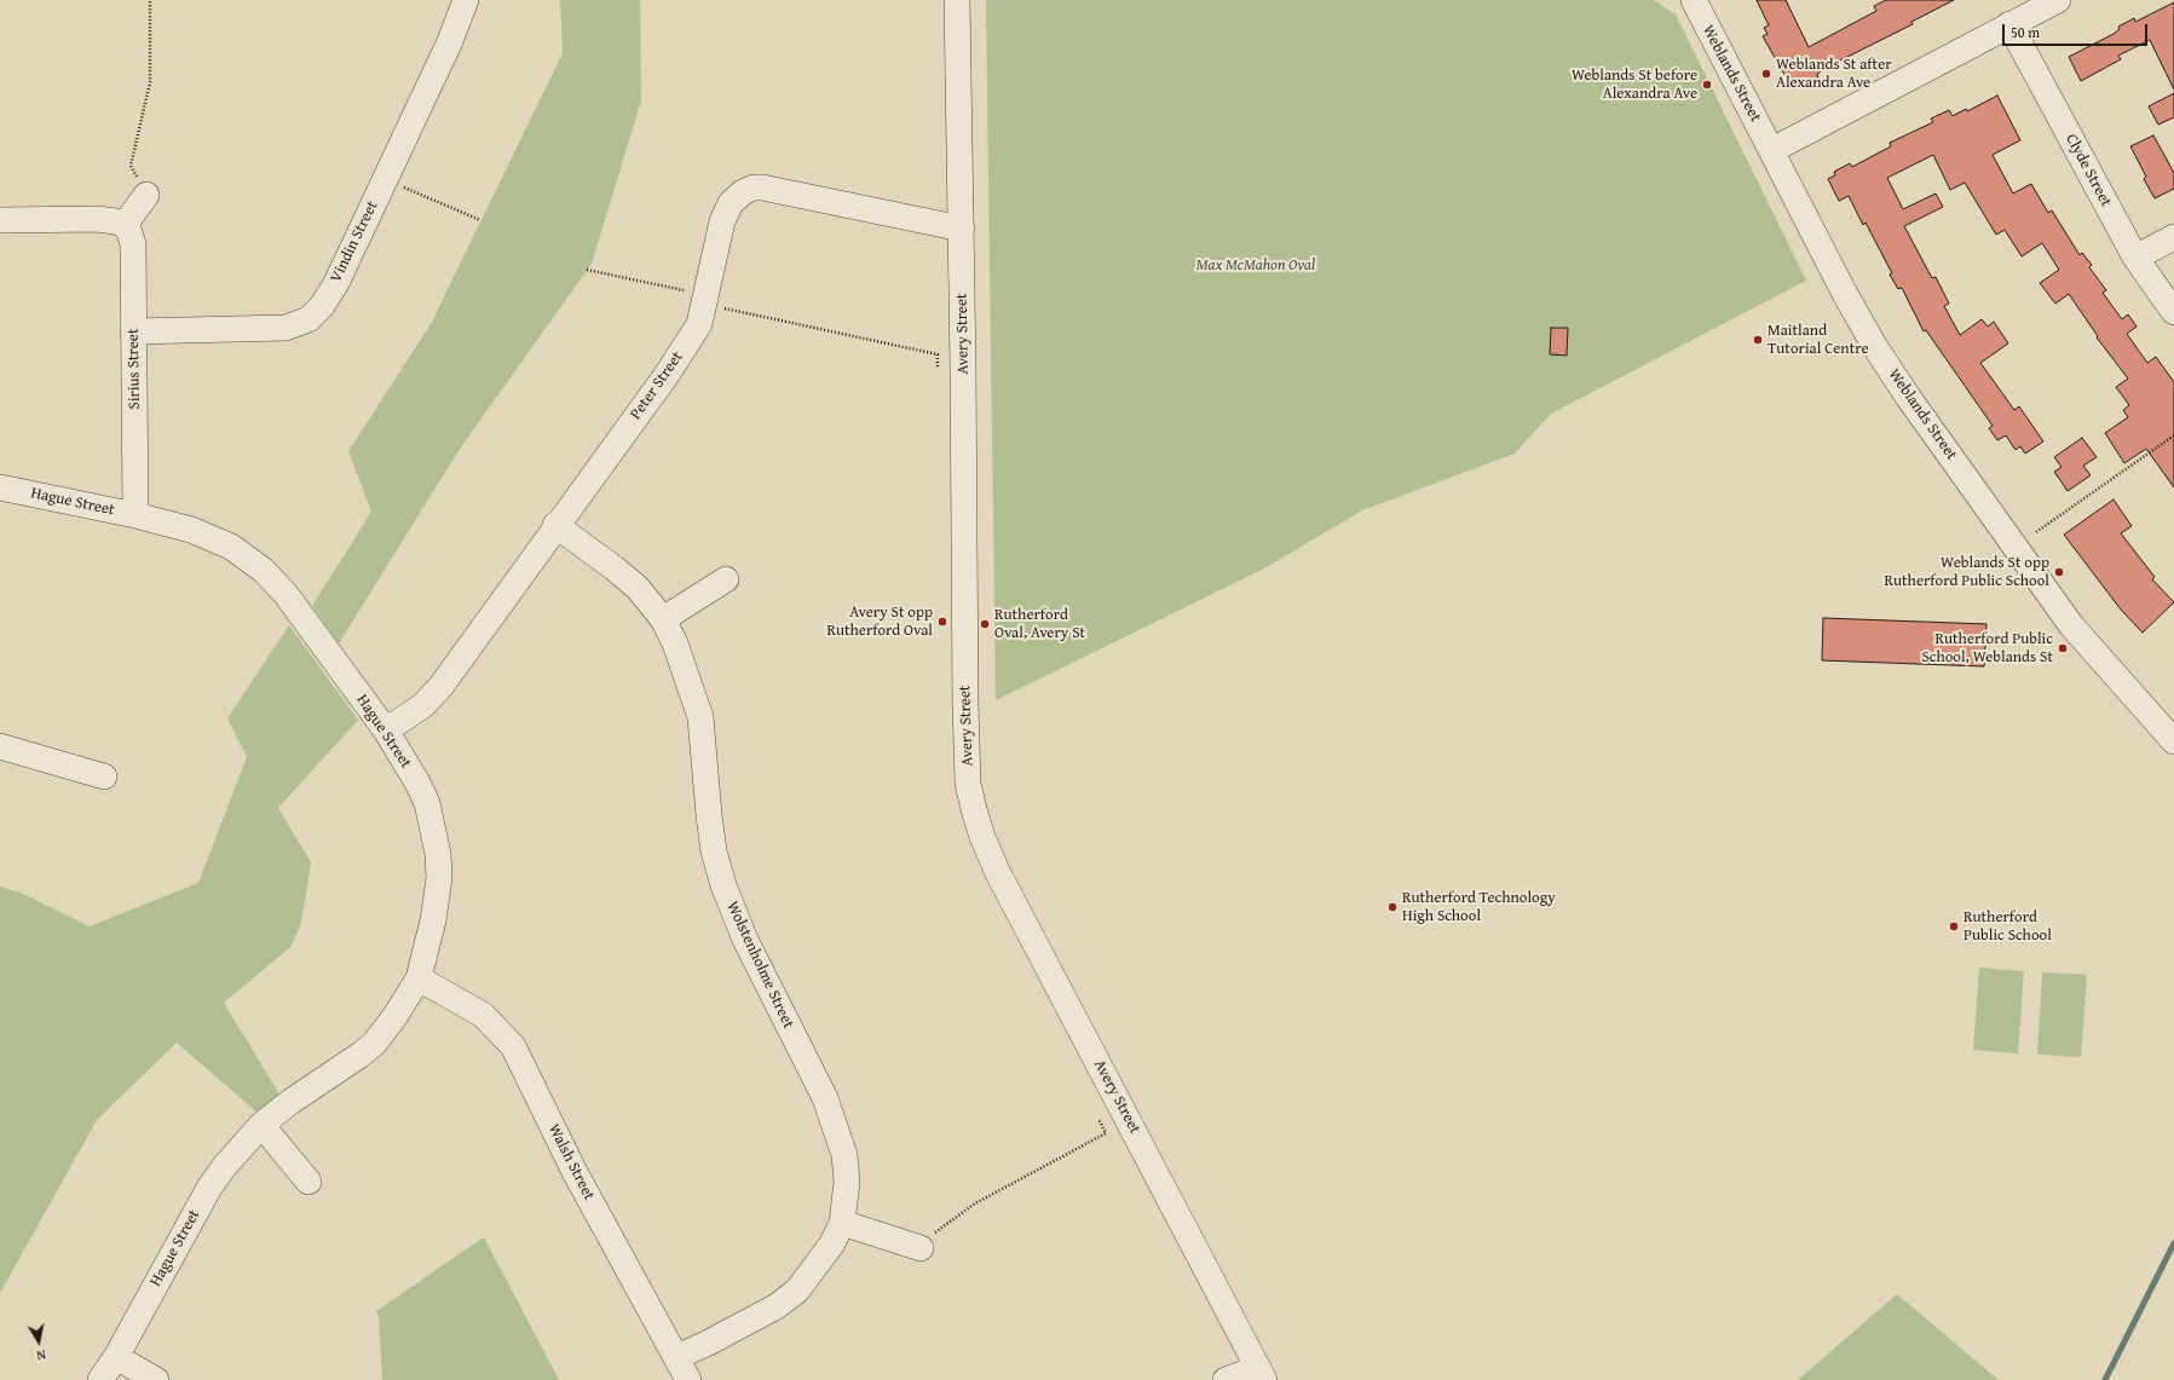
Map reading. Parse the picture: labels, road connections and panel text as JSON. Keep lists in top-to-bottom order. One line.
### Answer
{"streets":{"street":["Weblands Street","Clyde Street","Vindin Street","Avery Street","Sirius Street","Peter Street","Hague Street","Wolstenholme Street","Walsh Street"]},"crossings":[["Vindin Street","Sirius Street"],["Avery Street","Peter Street"],["Sirius Street","Hague Street"],["Peter Street","Hague Street"],["Peter Street","Wolstenholme Street"],["Hague Street","Walsh Street"],["Wolstenholme Street","Walsh Street"]],"parks":["Max McMahon Oval"],"places":["Weblands St after Alexandra Ave","Weblands St before Alexandra Ave","Maitland Tutorial Centre","Weblands St opp Rutherford Public School","Avery St opp Rutherford Oval","Rutherford Oval, Avery St","Rutherford Public School, Weblands St","Rutherford Technology High School","Rutherford Public School"],"scale_bar":"50 m","north":"bottom"}
